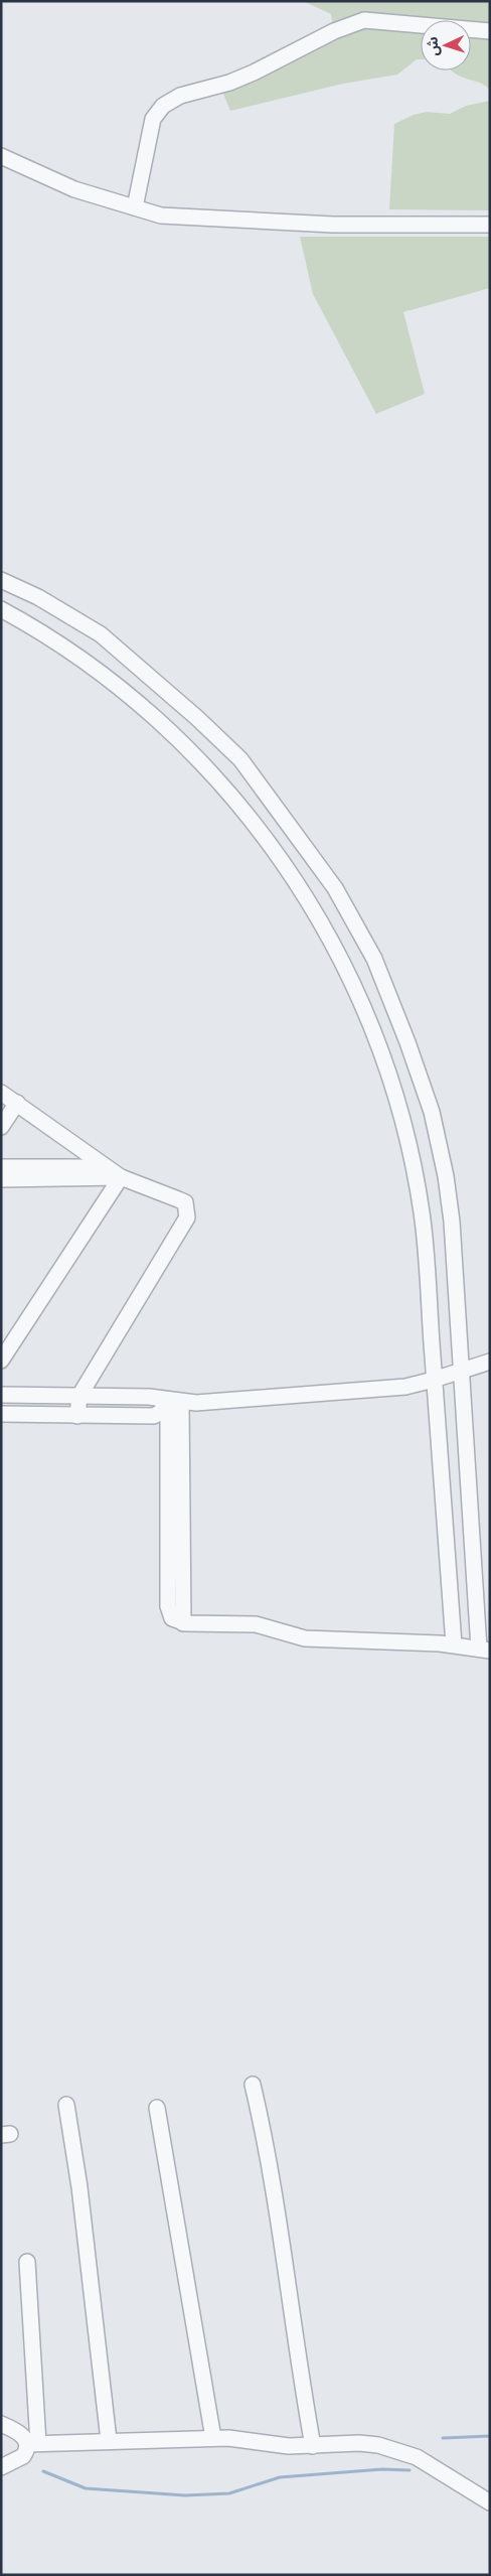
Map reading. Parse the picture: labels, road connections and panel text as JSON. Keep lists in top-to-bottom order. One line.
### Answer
{"north":"left"}
